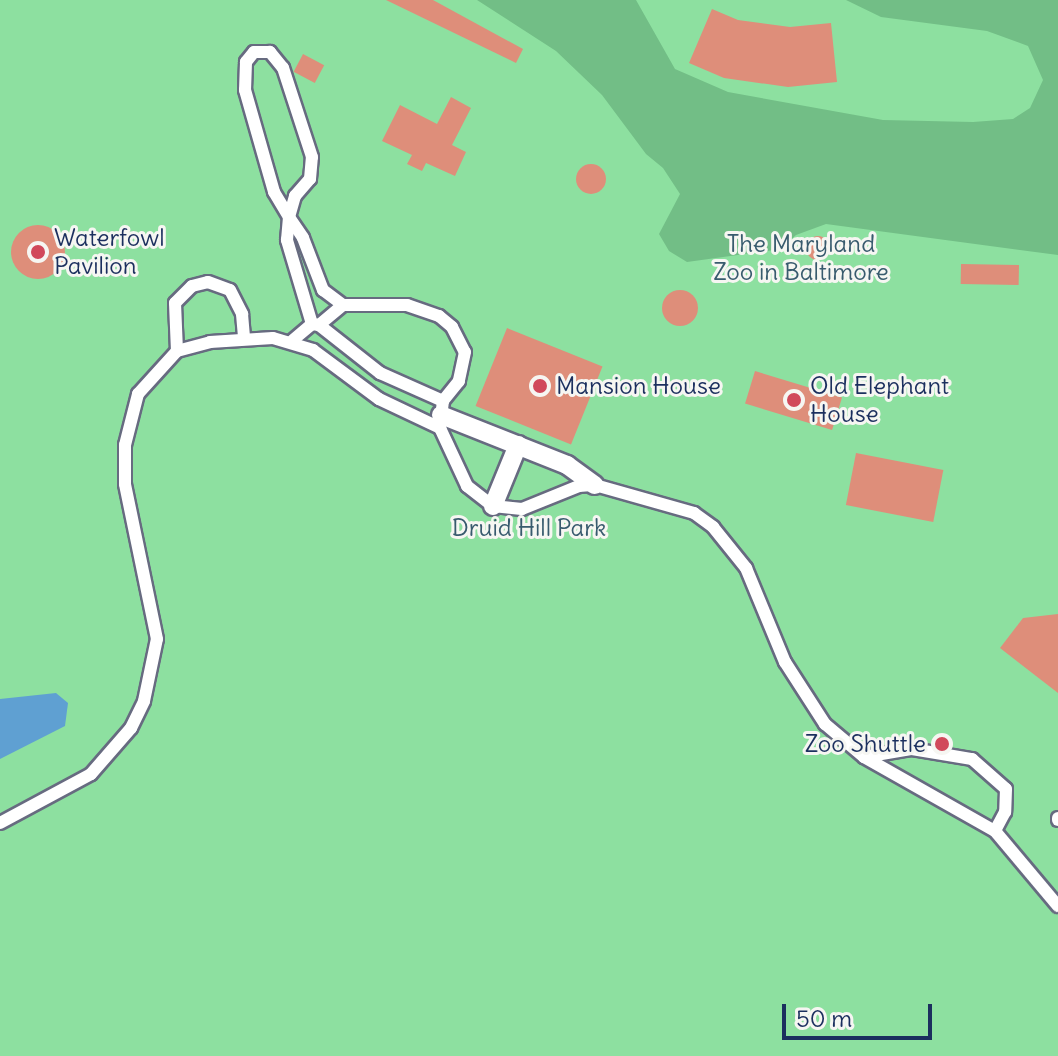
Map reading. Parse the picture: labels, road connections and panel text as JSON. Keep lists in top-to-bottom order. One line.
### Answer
{"parks":["The Maryland Zoo in Baltimore","Druid Hill Park"],"places":["Waterfowl Pavilion","Mansion House","Old Elephant House","Zoo Shuttle"],"scale_bar":"50 m"}
